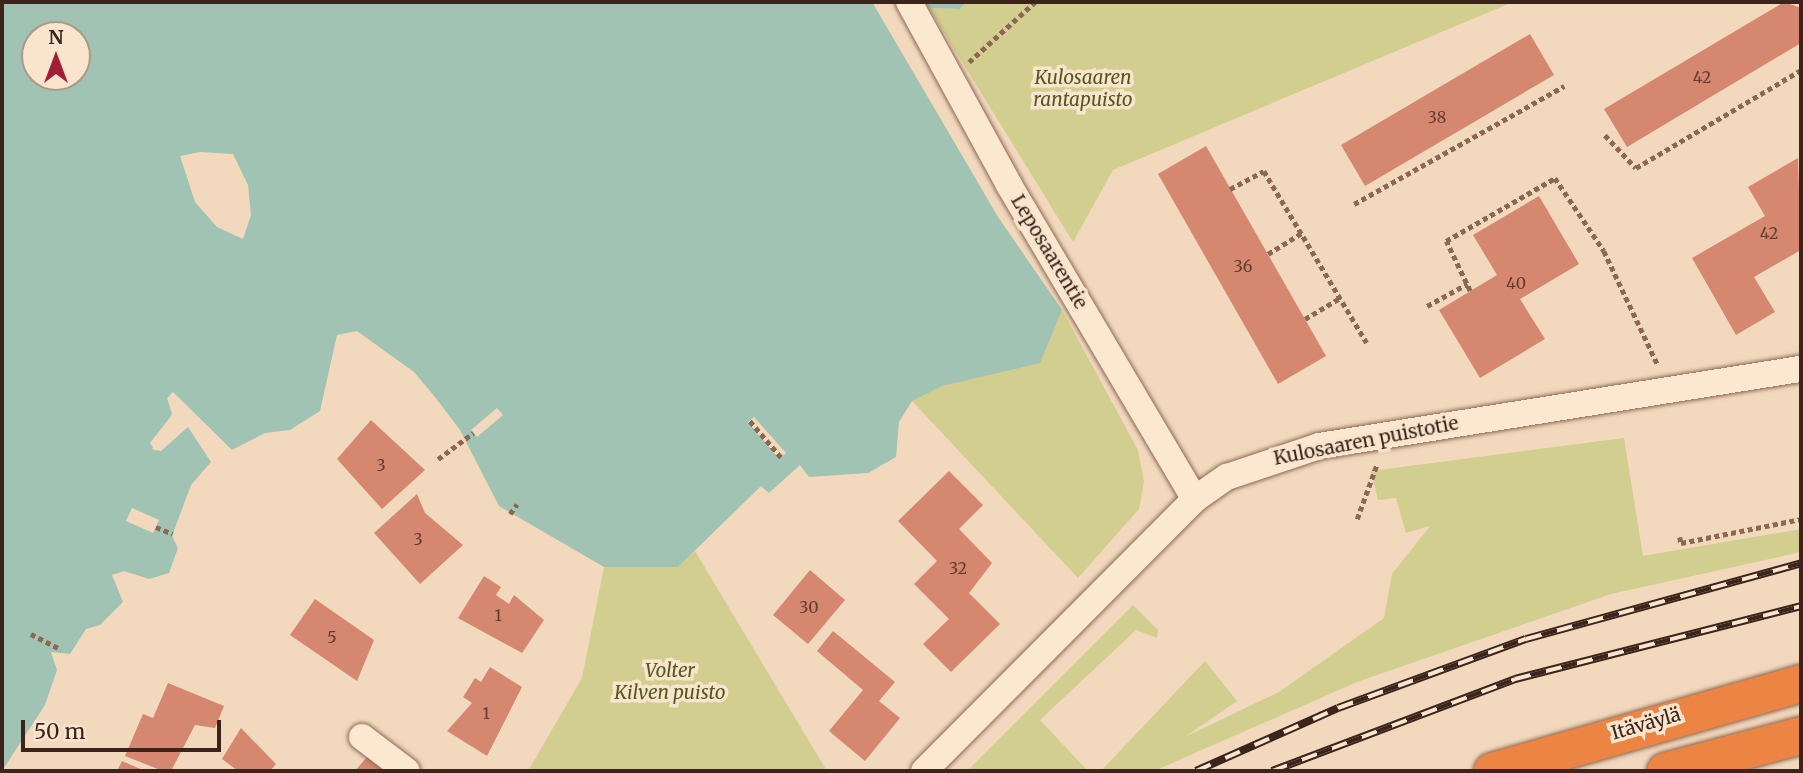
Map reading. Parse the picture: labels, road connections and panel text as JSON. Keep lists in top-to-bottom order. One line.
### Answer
{"streets":{"highway":["Itäväylä"],"street":["Leposaarentie","Kulosaaren puistotie"]},"crossings":[["Leposaarentie","Kulosaaren puistotie"]],"parks":["Kulosaaren rantapuisto","Volter Kilven puisto"],"house_numbers":["42","38","42","36","40","3","3","32","30","1","5","1"],"scale_bar":"50 m","north":"top"}
